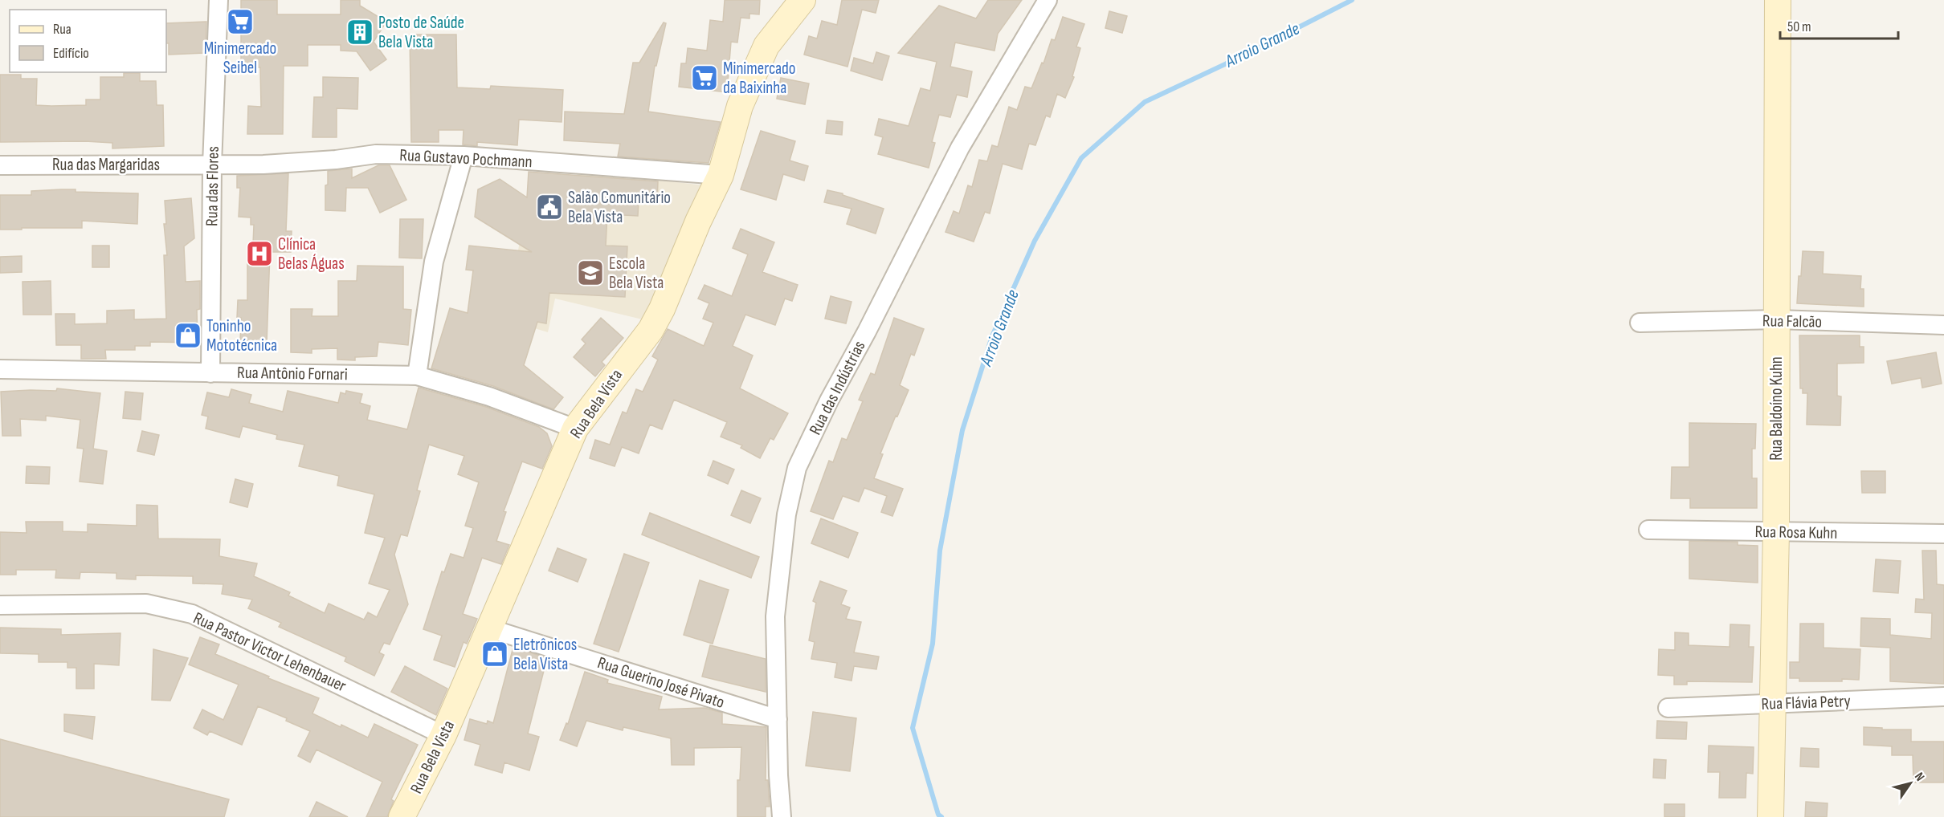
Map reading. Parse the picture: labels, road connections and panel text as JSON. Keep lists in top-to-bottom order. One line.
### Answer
{"streets":{"main road":["Rua Bela Vista","Rua Baldoíno Kuhn"],"street":["Rua Gustavo Pochmann","Rua das Margaridas","Rua das Flores","Rua Falcão","Rua Antônio Fornari","Rua das Indústrias","Rua Rosa Kuhn","Rua Pastor Victor Lehenbauer","Rua Guerino José Pivato","Rua Flávia Petry"]},"crossings":[["Rua Gustavo Pochmann","Rua das Margaridas"],["Rua Gustavo Pochmann","Rua das Flores"],["Rua Gustavo Pochmann","Rua Bela Vista"],["Rua das Margaridas","Rua das Flores"],["Rua das Flores","Rua Antônio Fornari"],["Rua Falcão","Rua Baldoíno Kuhn"],["Rua Antônio Fornari","Rua Bela Vista"],["Rua das Indústrias","Rua Guerino José Pivato"],["Rua Bela Vista","Rua Pastor Victor Lehenbauer"],["Rua Bela Vista","Rua Guerino José Pivato"],["Rua Baldoíno Kuhn","Rua Rosa Kuhn"],["Rua Baldoíno Kuhn","Rua Flávia Petry"]],"water":["Arroio Grande"],"places":{"supermarket":["Minimercado Seibel","Minimercado da Baixinha"],"building":["Posto de Saúde Bela Vista"],"public building":["Salão Comunitário Bela Vista"],"hospital":["Clínica Belas Águas"],"school or university":["Escola Bela Vista"],"shop":["Toninho Mototécnica","Eletrônicos Bela Vista"]},"legend":["Rua","Edifício"],"scale_bar":"50 m","north":"top right"}
